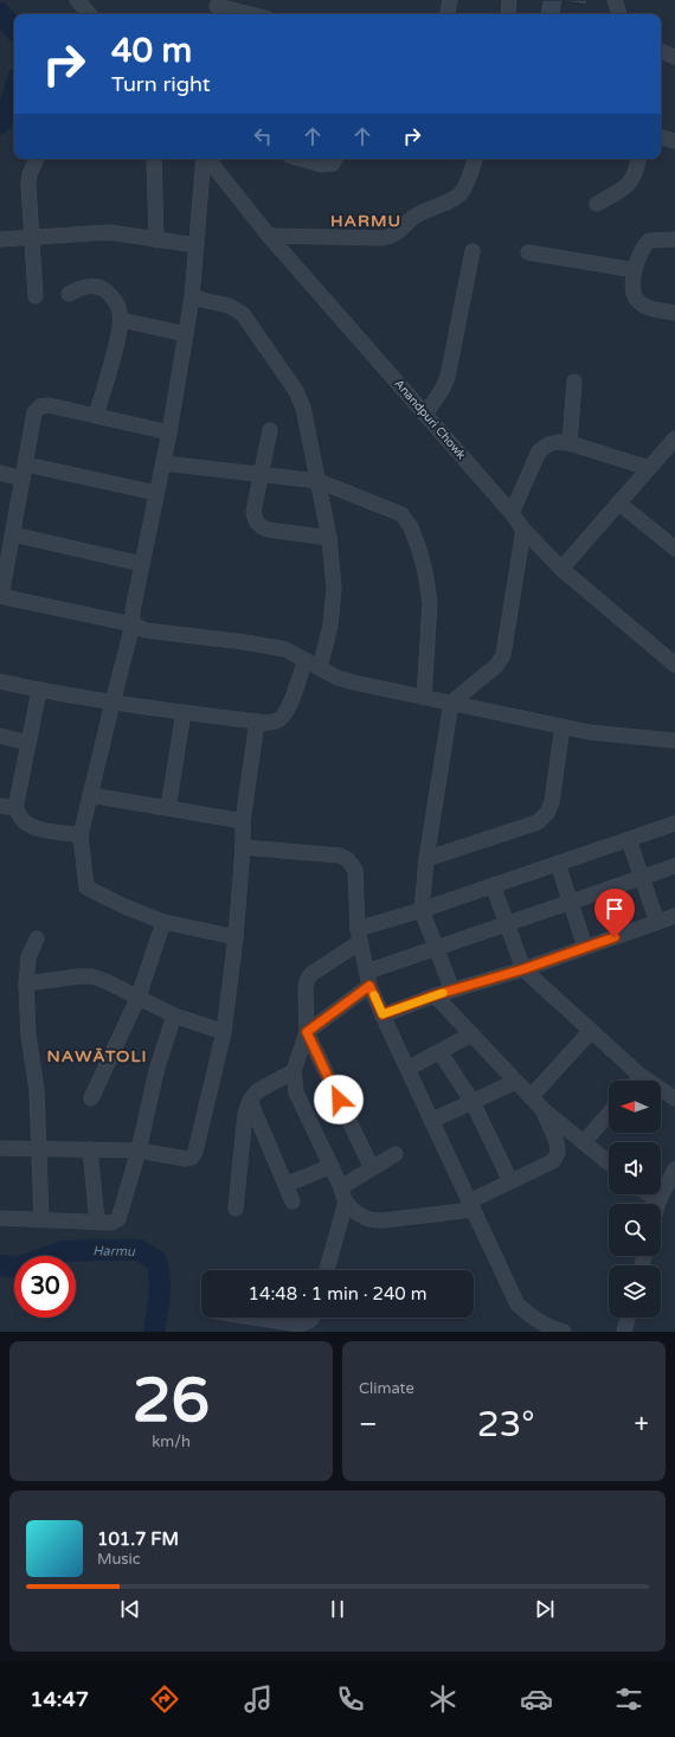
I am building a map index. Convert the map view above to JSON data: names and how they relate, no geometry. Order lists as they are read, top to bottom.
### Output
{
  "streets": {
    "street": ["Anandpuri Chowk"]
  },
  "districts": ["HARMU", "NAWĀTOLI"],
  "water": ["Harmu"],
  "north": "left",
  "page": {
    "turn": ["40 m", "Turn right"],
    "limit": "30",
    "trip": "14:48 · 1 min · 240 m",
    "tile": [
      ["26", "km/h"],
      "Climate"
    ],
    "heat": ["−", "23°", "+"],
    "song": ["101.7 FM", "Music"],
    "tabs": "14:47"
  }
}
